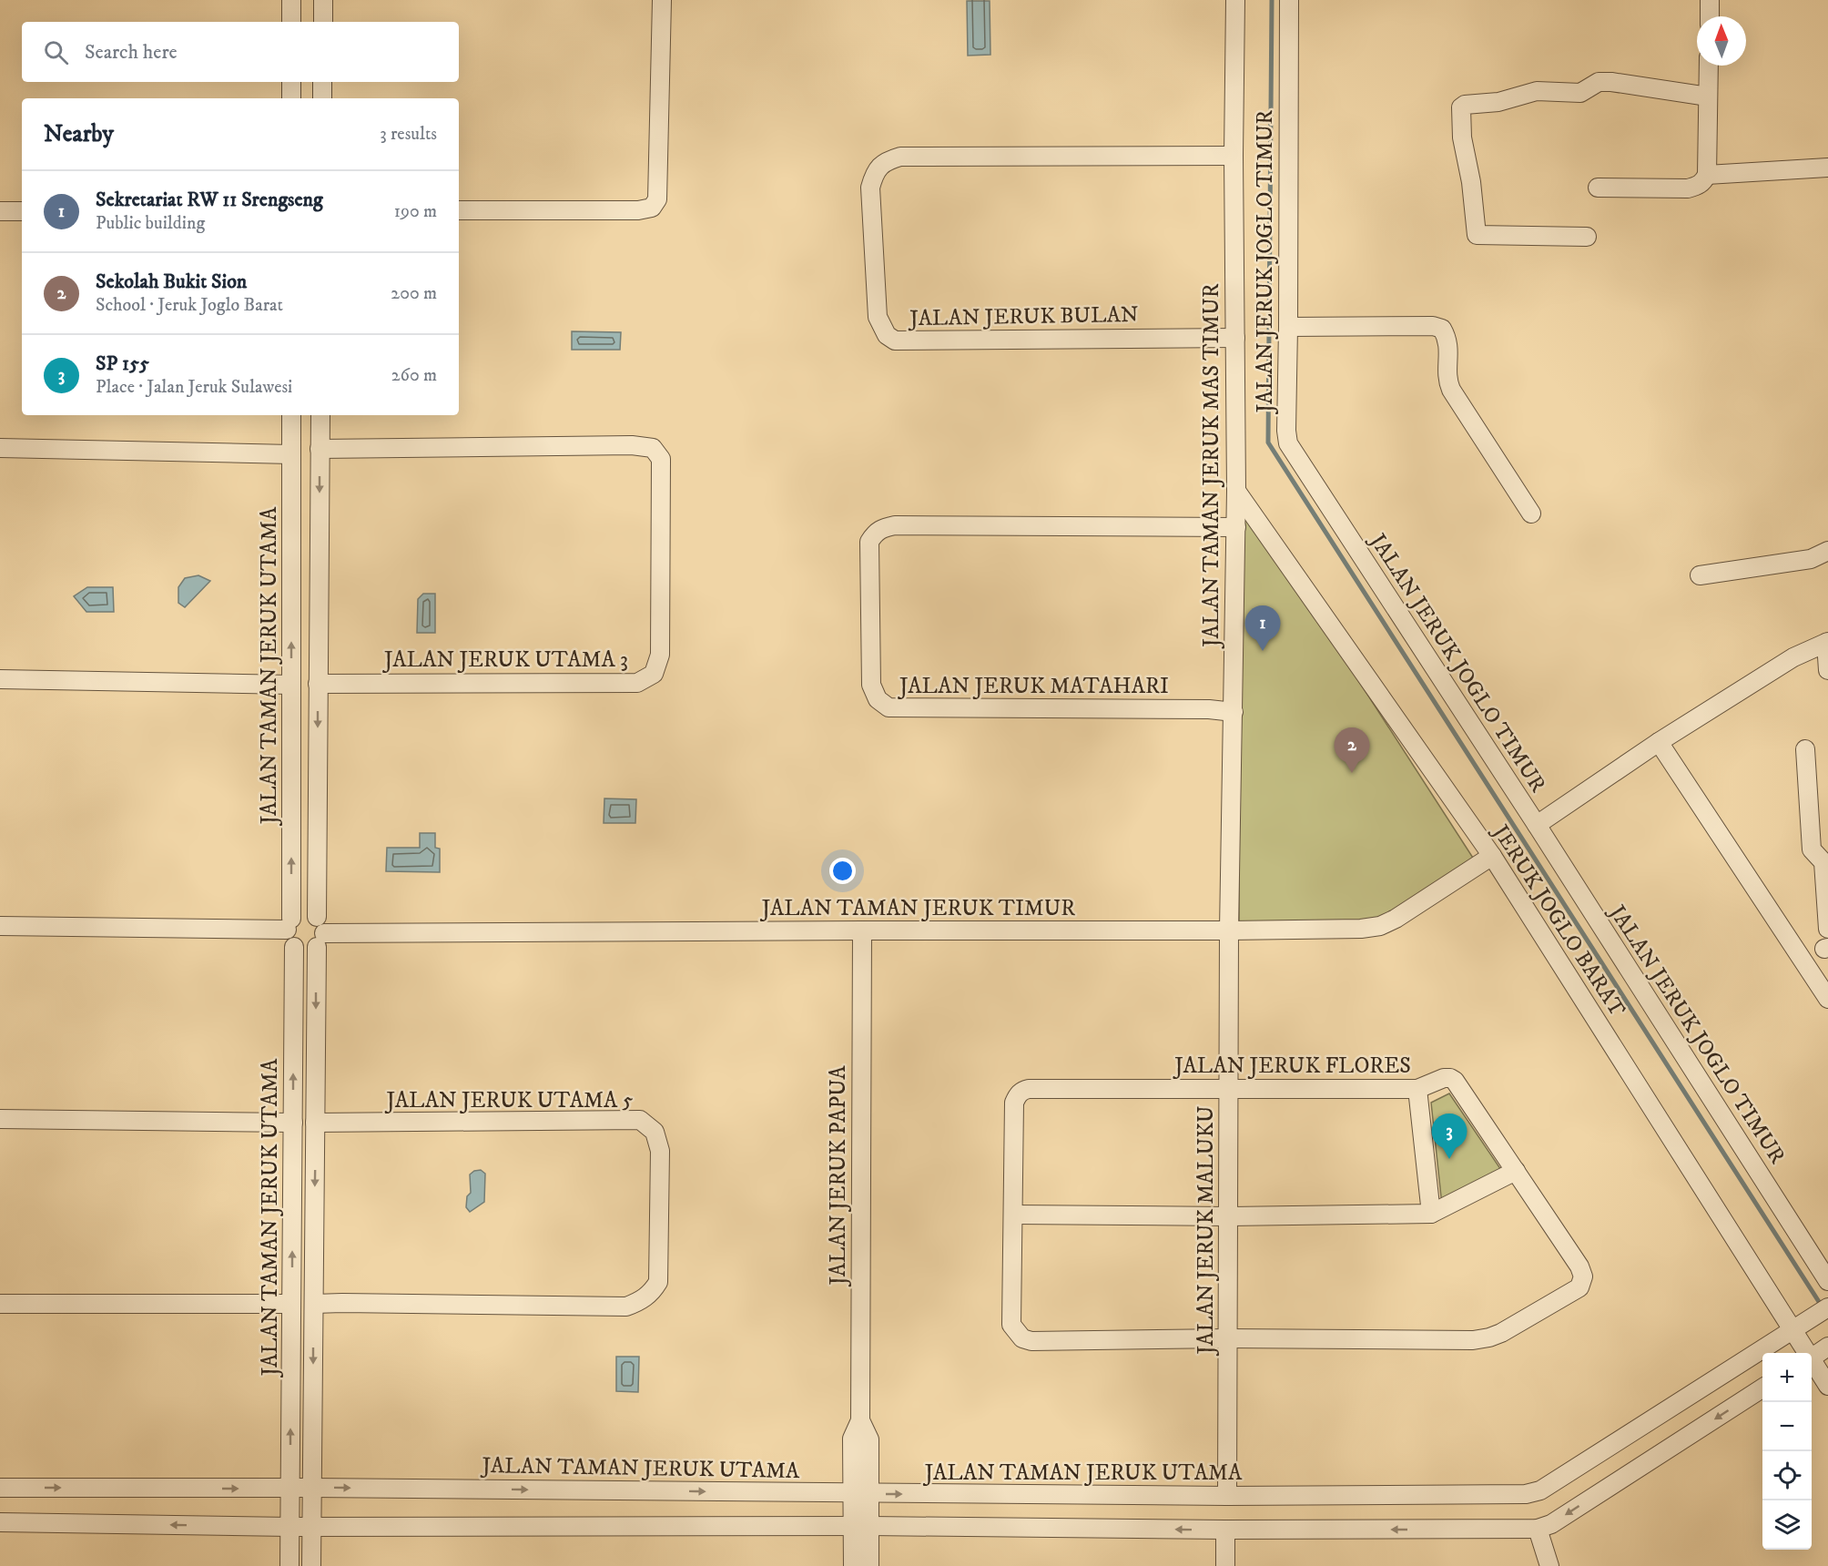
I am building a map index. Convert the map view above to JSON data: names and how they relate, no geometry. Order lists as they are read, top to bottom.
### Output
{
  "streets": {
    "street": [
      "JALAN JERUK JOGLO TIMUR",
      "JALAN JERUK BULAN",
      "JALAN TAMAN JERUK MAS TIMUR",
      "JALAN JERUK UTAMA 3",
      "JALAN TAMAN JERUK UTAMA",
      "JALAN JERUK MATAHARI",
      "JALAN TAMAN JERUK TIMUR",
      "JERUK JOGLO BARAT",
      "JALAN JERUK FLORES",
      "JALAN JERUK UTAMA 5",
      "JALAN JERUK PAPUA",
      "JALAN JERUK MALUKU"
    ]
  },
  "crossings": [
    ["JALAN JERUK BULAN", "JALAN TAMAN JERUK MAS TIMUR"],
    ["JALAN TAMAN JERUK MAS TIMUR", "JALAN JERUK MATAHARI"],
    ["JALAN TAMAN JERUK MAS TIMUR", "JALAN TAMAN JERUK TIMUR"],
    ["JALAN TAMAN JERUK MAS TIMUR", "JERUK JOGLO BARAT"],
    ["JALAN TAMAN JERUK MAS TIMUR", "JALAN JERUK MALUKU"],
    ["JALAN TAMAN JERUK UTAMA", "JALAN TAMAN JERUK TIMUR"],
    ["JALAN TAMAN JERUK UTAMA", "JERUK JOGLO BARAT"],
    ["JALAN TAMAN JERUK UTAMA", "JALAN JERUK UTAMA 5"],
    ["JALAN TAMAN JERUK UTAMA", "JALAN JERUK PAPUA"],
    ["JALAN TAMAN JERUK UTAMA", "JALAN JERUK MALUKU"],
    ["JALAN TAMAN JERUK TIMUR", "JERUK JOGLO BARAT"],
    ["JALAN TAMAN JERUK TIMUR", "JALAN JERUK PAPUA"],
    ["JALAN TAMAN JERUK TIMUR", "JALAN JERUK MALUKU"],
    ["JALAN JERUK FLORES", "JALAN JERUK MALUKU"]
  ],
  "north": "top",
  "page": {
    "search": "Search here",
    "heading": ["Nearby", "3 results"],
    "list": [
      {
        "mark": "1",
        "name": "Sekretariat RW 11 Srengseng",
        "note": "Public building",
        "value": "190 m"
      },
      {
        "mark": "2",
        "name": "Sekolah Bukit Sion",
        "note": "School · Jeruk Joglo Barat",
        "value": "200 m"
      },
      {
        "mark": "3",
        "name": "SP 155",
        "note": "Place · Jalan Jeruk Sulawesi",
        "value": "260 m"
      }
    ],
    "pins": ["1", "2", "3"],
    "map_buttons": ["+", "−"]
  }
}
